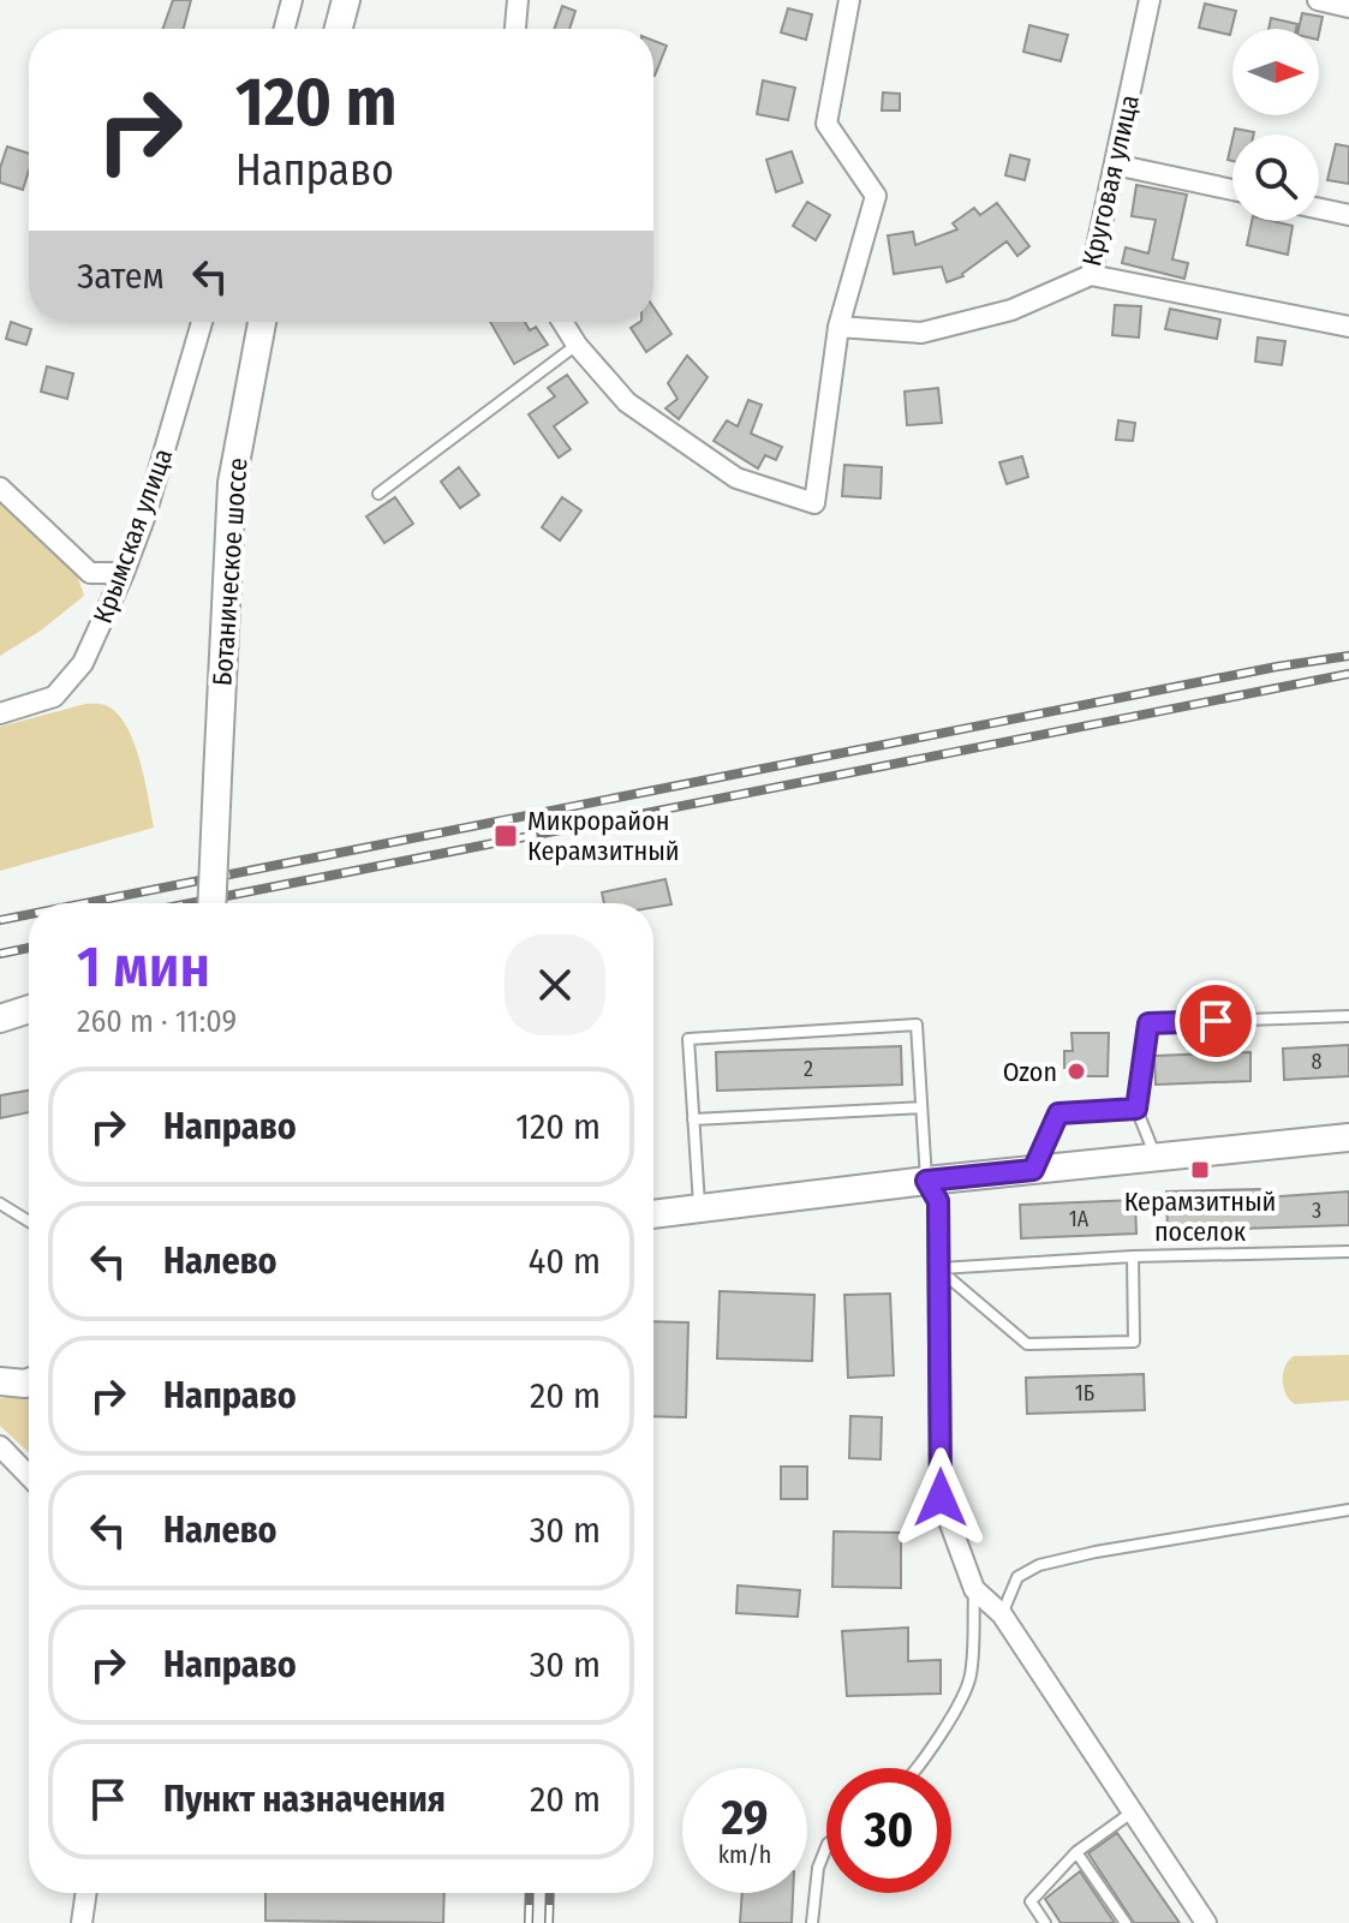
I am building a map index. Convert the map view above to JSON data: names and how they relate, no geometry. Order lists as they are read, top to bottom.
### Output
{
  "streets": {
    "street": ["Круговая улица", "Крымская улица", "Ботаническое шоссе"]
  },
  "places": {
    "transit": ["Микрорайон Керамзитный", "Керамзитный поселок"],
    "other": ["Ozon"]
  },
  "house_numbers": [
    "8",
    "2",
    "3",
    "1А",
    "1Б"
  ],
  "north": "right",
  "page": {
    "turn": ["120 m", "Направо"],
    "then": "Затем",
    "heading": ["1 мин", "260 m · 11:09"],
    "list": [
      {
        "name": "Направо",
        "value": "120 m"
      },
      {
        "name": "Налево",
        "value": "40 m"
      },
      {
        "name": "Направо",
        "value": "20 m"
      },
      {
        "name": "Налево",
        "value": "30 m"
      },
      {
        "name": "Направо",
        "value": "30 m"
      },
      {
        "name": "Пункт назначения",
        "value": "20 m"
      }
    ],
    "speed": "29 km/h",
    "limit": "30"
  }
}
